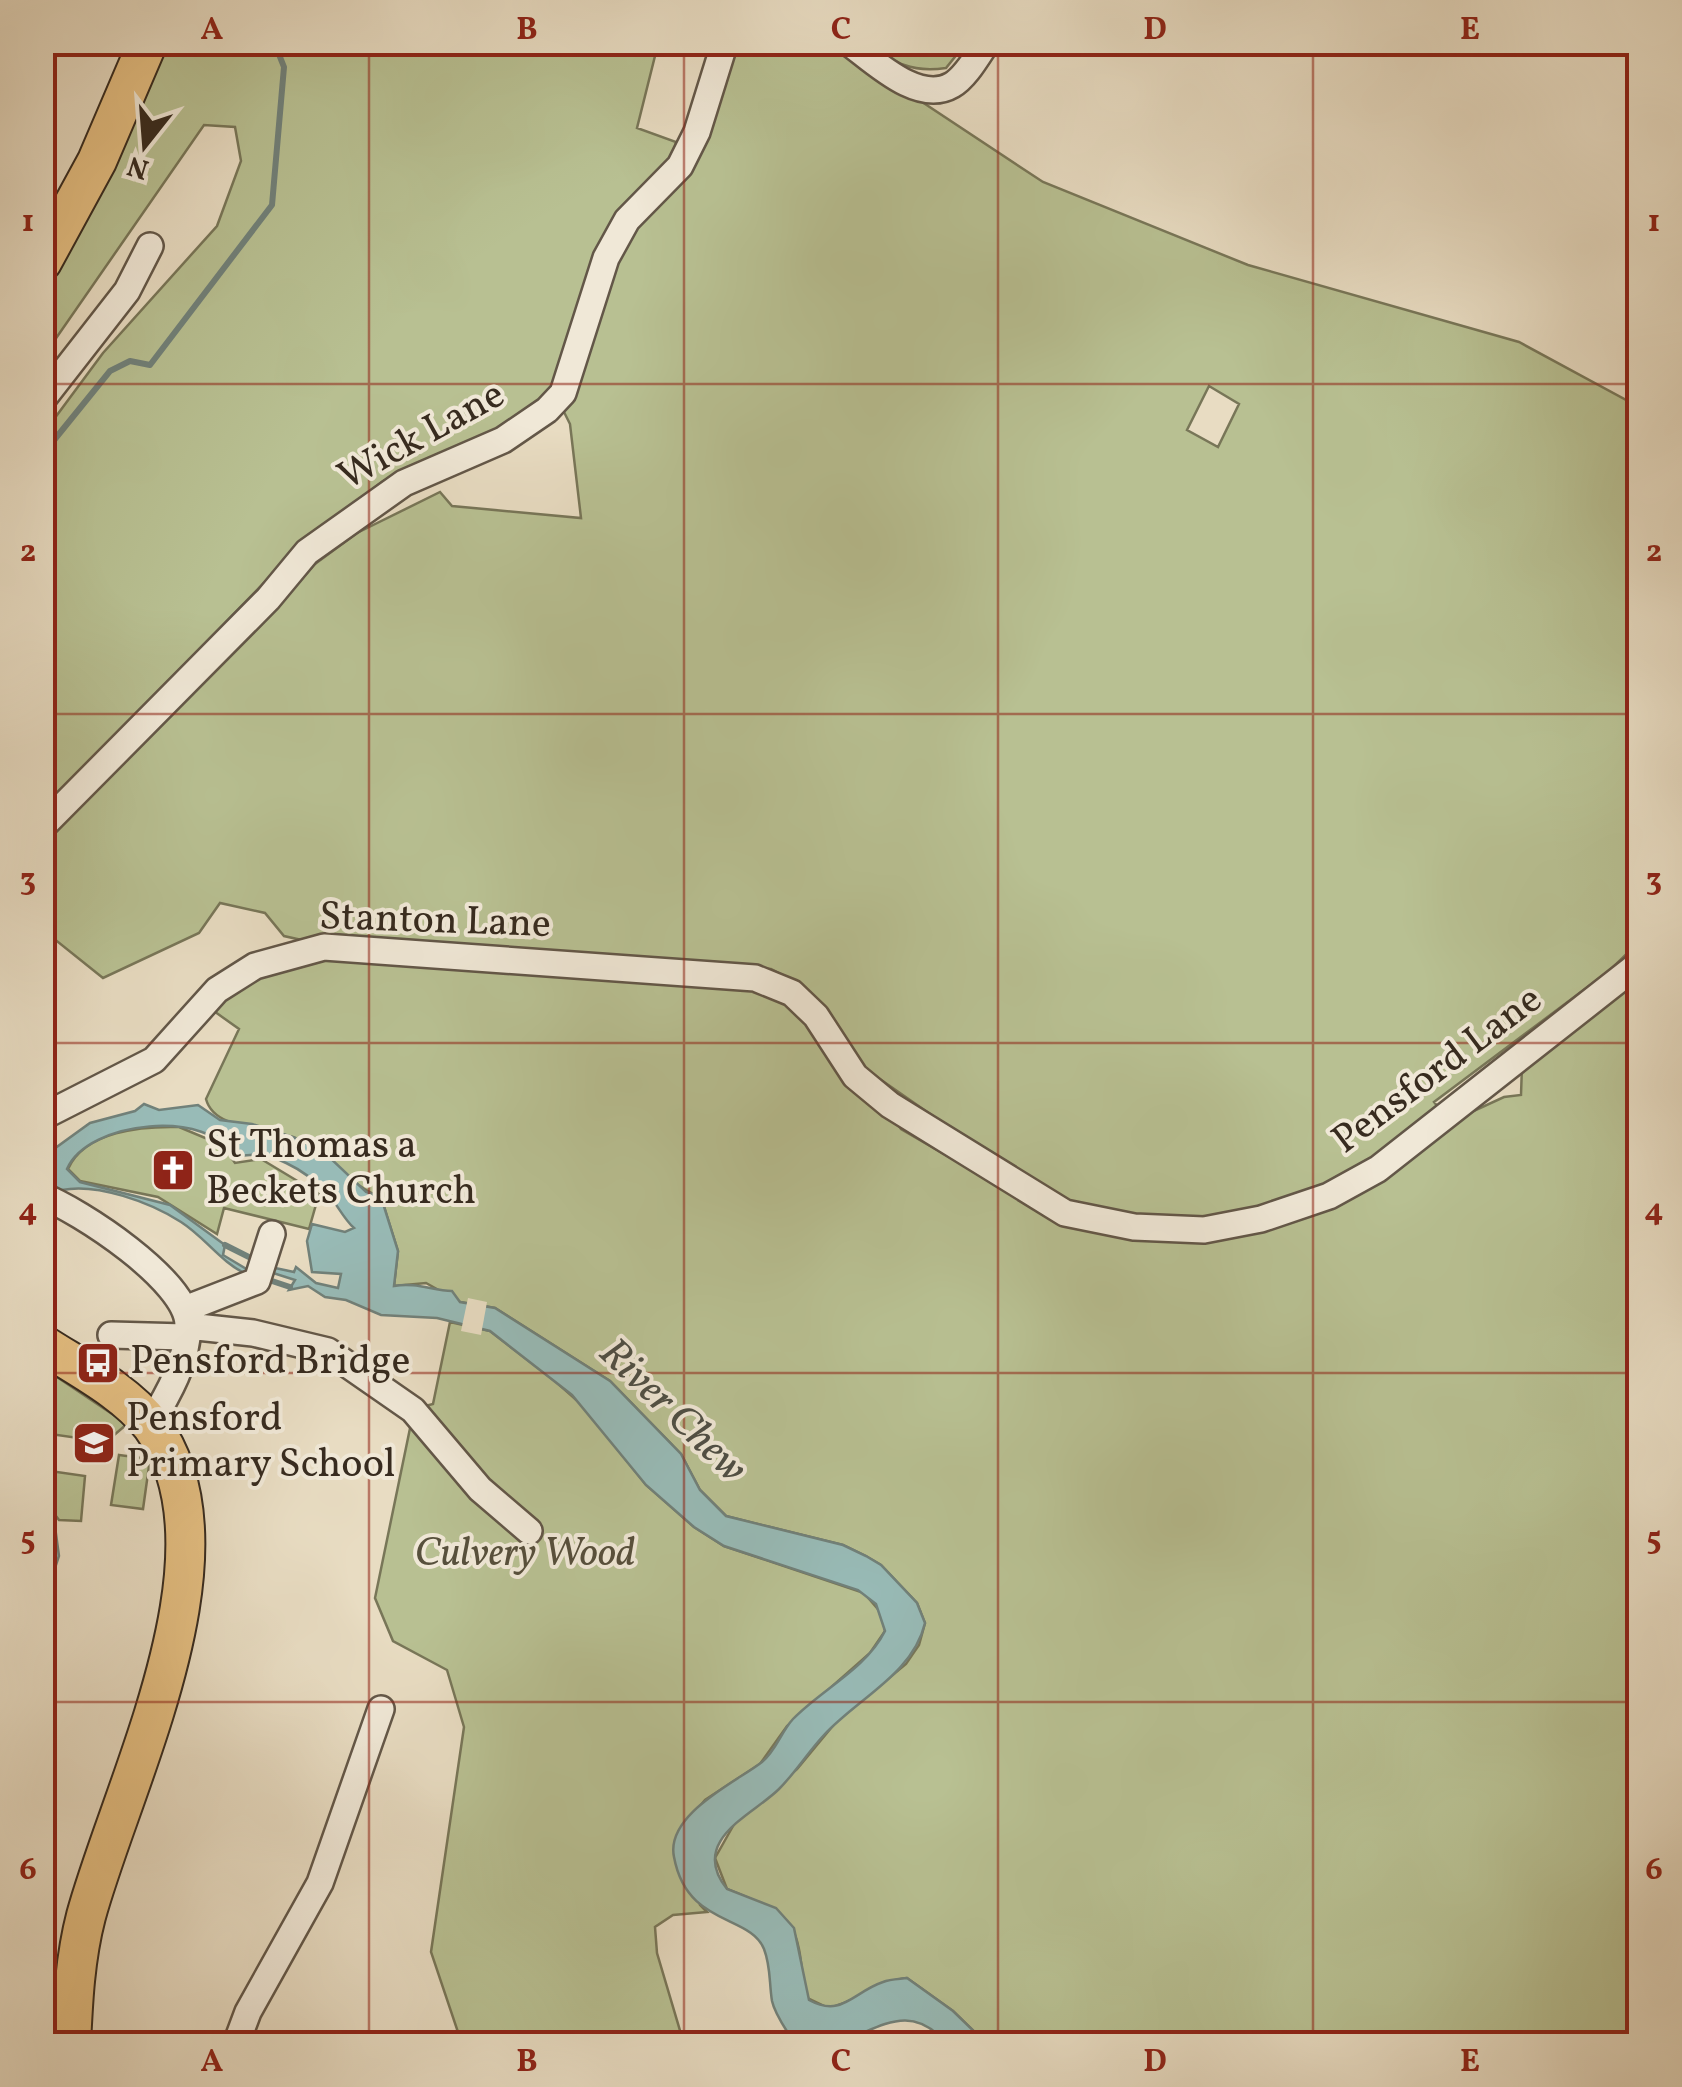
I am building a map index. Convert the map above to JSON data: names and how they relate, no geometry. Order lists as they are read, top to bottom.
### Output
{
  "streets": {
    "street": ["Wick Lane", "Stanton Lane", "Pensford Lane"]
  },
  "crossings": [
    ["Stanton Lane", "Pensford Lane"]
  ],
  "water": ["River Chew"],
  "parks": ["Culvery Wood"],
  "places": {
    "church": ["St Thomas a Beckets Church"],
    "bus stop": ["Pensford Bridge"],
    "school or university": ["Pensford Primary School"]
  },
  "north": "bottom",
  "grid": {
    "columns": [
      "A",
      "B",
      "C",
      "D",
      "E"
    ],
    "rows": [
      "1",
      "2",
      "3",
      "4",
      "5",
      "6"
    ]
  }
}
